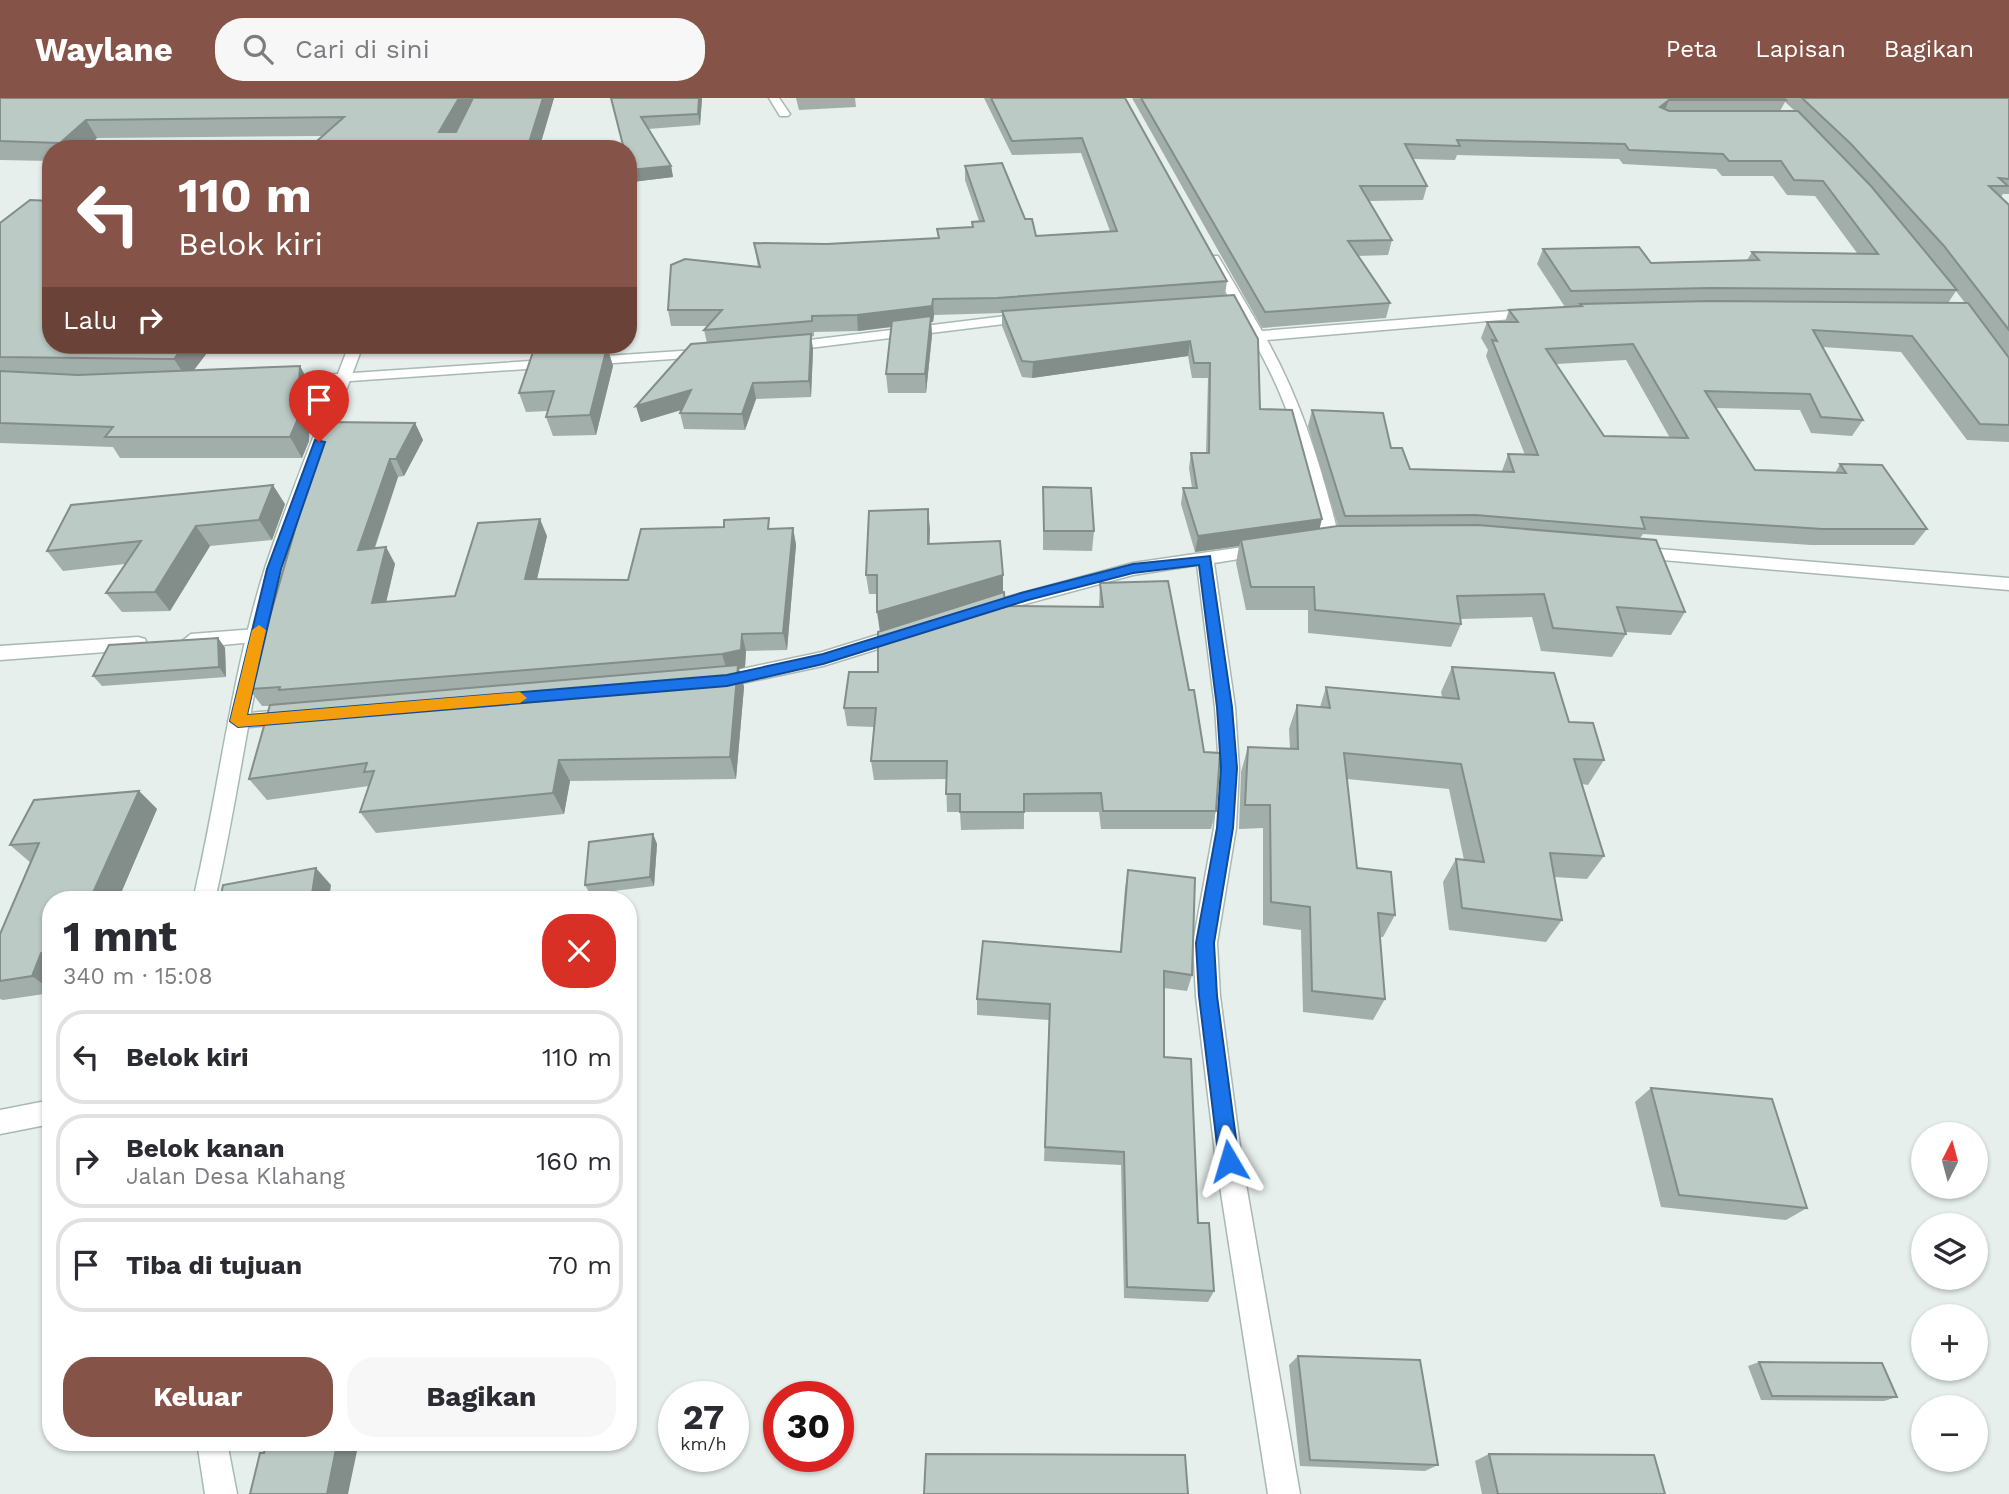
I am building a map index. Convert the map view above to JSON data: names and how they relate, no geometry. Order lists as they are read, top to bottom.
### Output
{
  "north": "top",
  "page": {
    "header": "Waylane",
    "search": "Cari di sini",
    "nav": ["Peta", "Lapisan", "Bagikan"],
    "turn": ["110 m", "Belok kiri"],
    "then": "Lalu",
    "heading": ["1 mnt", "340 m · 15:08"],
    "list": [
      {
        "name": "Belok kiri",
        "value": "110 m"
      },
      {
        "name": "Belok kanan",
        "note": "Jalan Desa Klahang",
        "value": "160 m"
      },
      {
        "name": "Tiba di tujuan",
        "value": "70 m"
      }
    ],
    "map_buttons": ["+", "−"],
    "buttons": ["Keluar", "Bagikan"],
    "speed": "27 km/h",
    "limit": "30"
  }
}
